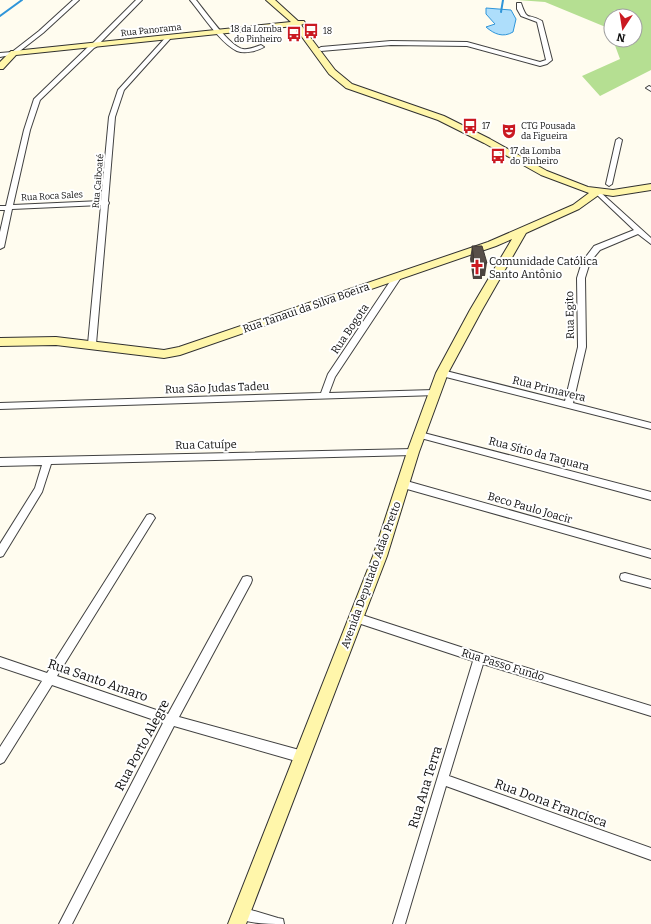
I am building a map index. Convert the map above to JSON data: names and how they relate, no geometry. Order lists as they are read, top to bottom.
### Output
{
  "streets": {
    "street": [
      "Rua Panorama",
      "Rua Caiboaté",
      "Rua Roca Sales",
      "Rua Tanaui da Silva Boeira",
      "Rua Egito",
      "Rua Bogota",
      "Rua São Judas Tadeu",
      "Rua Primavera",
      "Rua Catuípe",
      "Rua Sítio da Taquara",
      "Beco Paulo Joacir",
      "Avenida Deputado Adão Pretto",
      "Rua Passo Fundo",
      "Rua Santo Amaro",
      "Rua Porto Alegre",
      "Rua Ana Terra",
      "Rua Dona Francisca"
    ]
  },
  "crossings": [
    ["Rua Panorama", "Rua Caiboaté"],
    ["Rua Caiboaté", "Rua Roca Sales"],
    ["Rua Caiboaté", "Rua Tanaui da Silva Boeira"],
    ["Rua Tanaui da Silva Boeira", "Rua Bogota"],
    ["Rua Tanaui da Silva Boeira", "Avenida Deputado Adão Pretto"],
    ["Rua Egito", "Rua Primavera"],
    ["Rua Bogota", "Rua São Judas Tadeu"],
    ["Rua São Judas Tadeu", "Avenida Deputado Adão Pretto"],
    ["Rua Primavera", "Avenida Deputado Adão Pretto"],
    ["Rua Catuípe", "Avenida Deputado Adão Pretto"],
    ["Rua Sítio da Taquara", "Avenida Deputado Adão Pretto"],
    ["Beco Paulo Joacir", "Avenida Deputado Adão Pretto"],
    ["Avenida Deputado Adão Pretto", "Rua Passo Fundo"],
    ["Avenida Deputado Adão Pretto", "Rua Santo Amaro"],
    ["Rua Passo Fundo", "Rua Ana Terra"],
    ["Rua Santo Amaro", "Rua Porto Alegre"],
    ["Rua Ana Terra", "Rua Dona Francisca"]
  ],
  "places": {
    "bus stop": [
      "18",
      "18 da Lomba do Pinheiro",
      "17",
      "17 da Lomba do Pinheiro"
    ],
    "theatre": ["CTG Pousada da Figueira"],
    "church": ["Comunidade Católica Santo Antônio"]
  },
  "north": "bottom"
}
